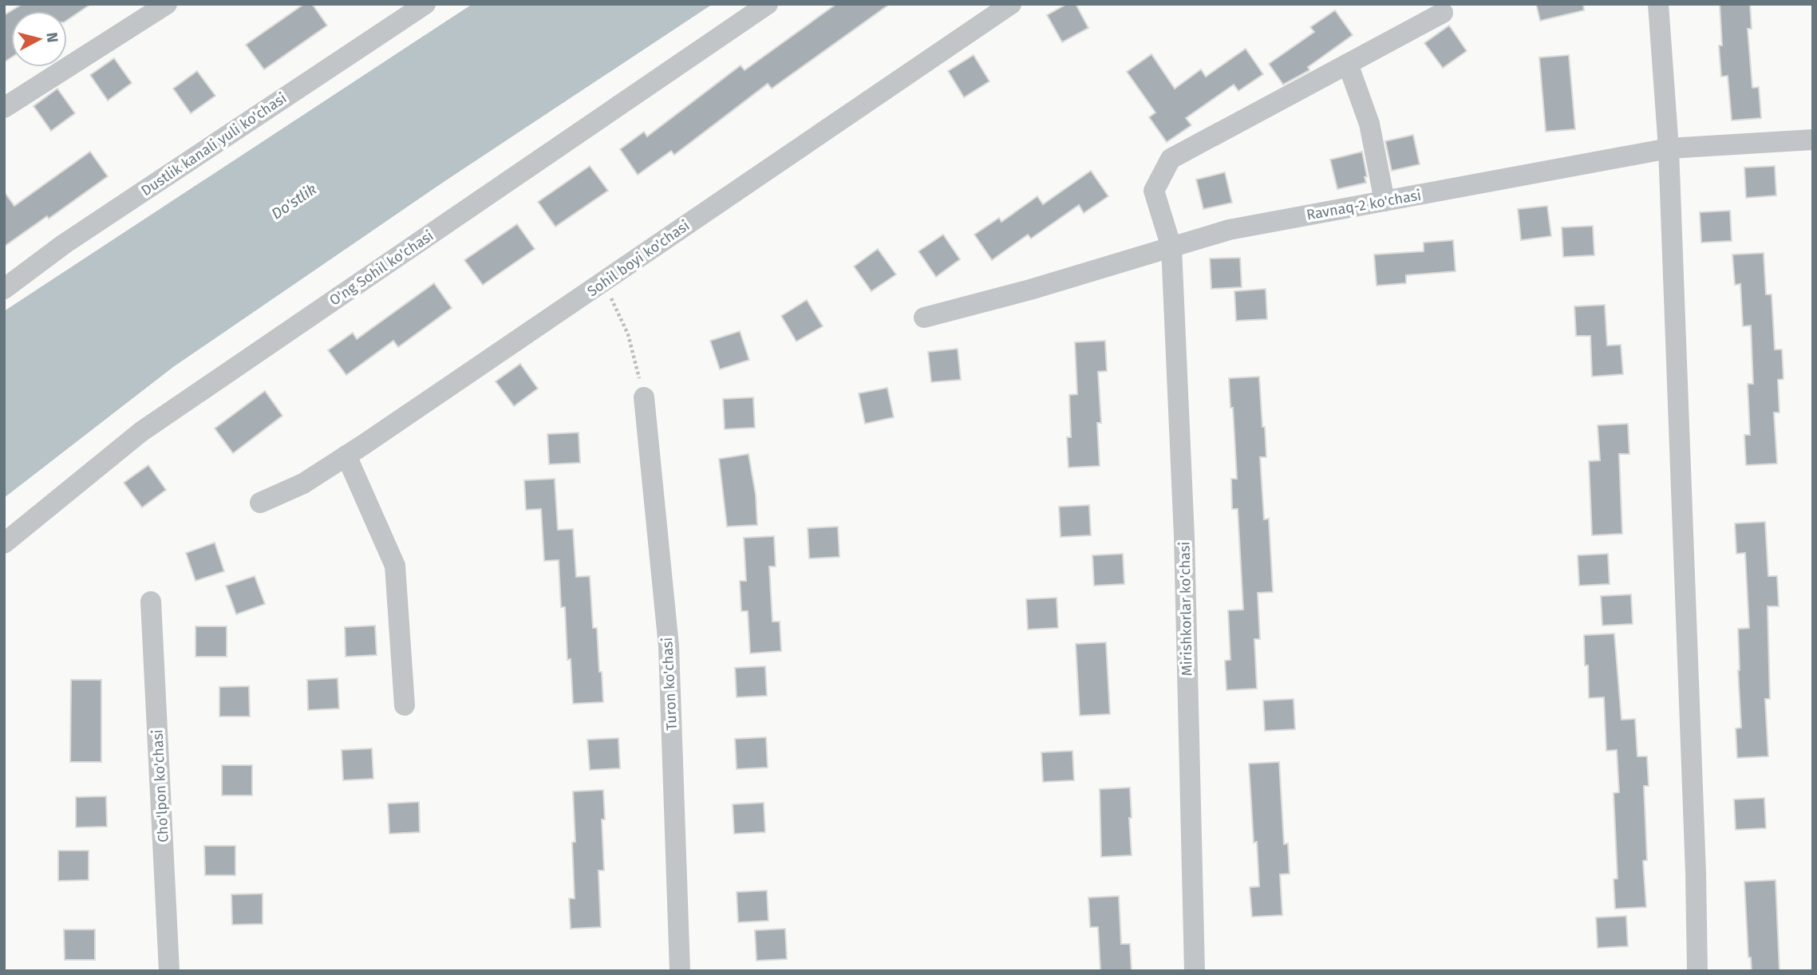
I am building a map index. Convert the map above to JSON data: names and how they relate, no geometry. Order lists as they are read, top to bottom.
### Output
{
  "streets": {
    "street": [
      "Dustlik kanali yuli ko'chasi",
      "Ravnaq-2 ko'chasi",
      "Sohil boyi ko'chasi",
      "O'ng Sohil ko'chasi",
      "Mirishkorlar ko'chasi",
      "Turon ko'chasi",
      "Cho'lpon ko'chasi"
    ]
  },
  "crossings": [
    ["Ravnaq-2 ko'chasi", "Mirishkorlar ko'chasi"]
  ],
  "water": ["Do'stlik"],
  "north": "right"
}
